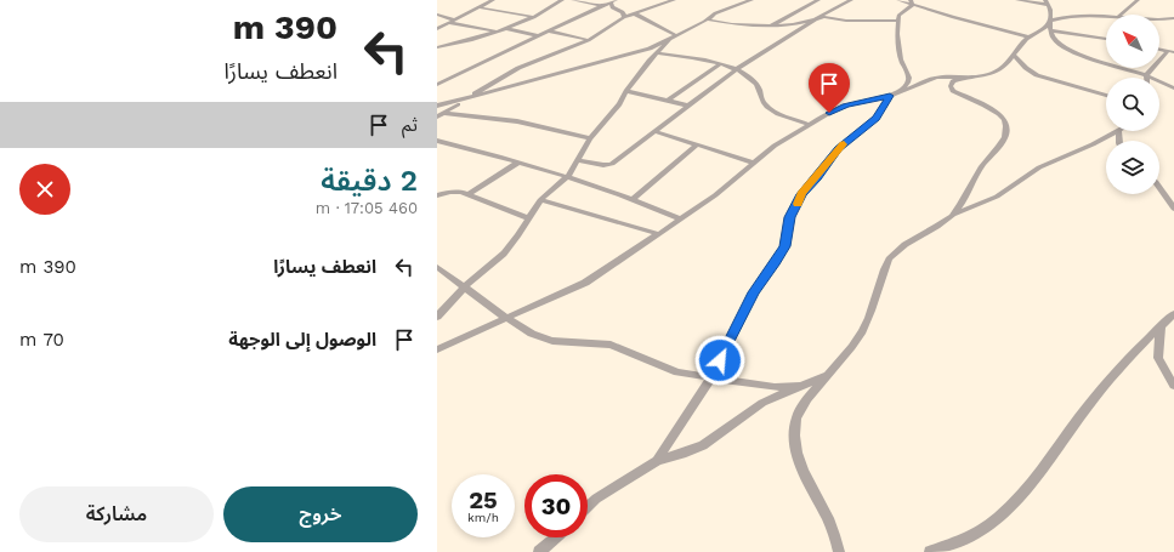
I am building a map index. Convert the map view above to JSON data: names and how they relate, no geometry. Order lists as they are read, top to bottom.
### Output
{
  "north": "top left",
  "page": {
    "turn": ["390 m", "انعطف يسارًا"],
    "then": "ثم",
    "heading": ["2 دقيقة", "460 m · 17:05"],
    "list": [
      {
        "name": "انعطف يسارًا",
        "value": "390 m"
      },
      {
        "name": "الوصول إلى الوجهة",
        "value": "70 m"
      }
    ],
    "speed": "25 km/h",
    "limit": "30",
    "buttons": ["خروج", "مشاركة"]
  }
}
